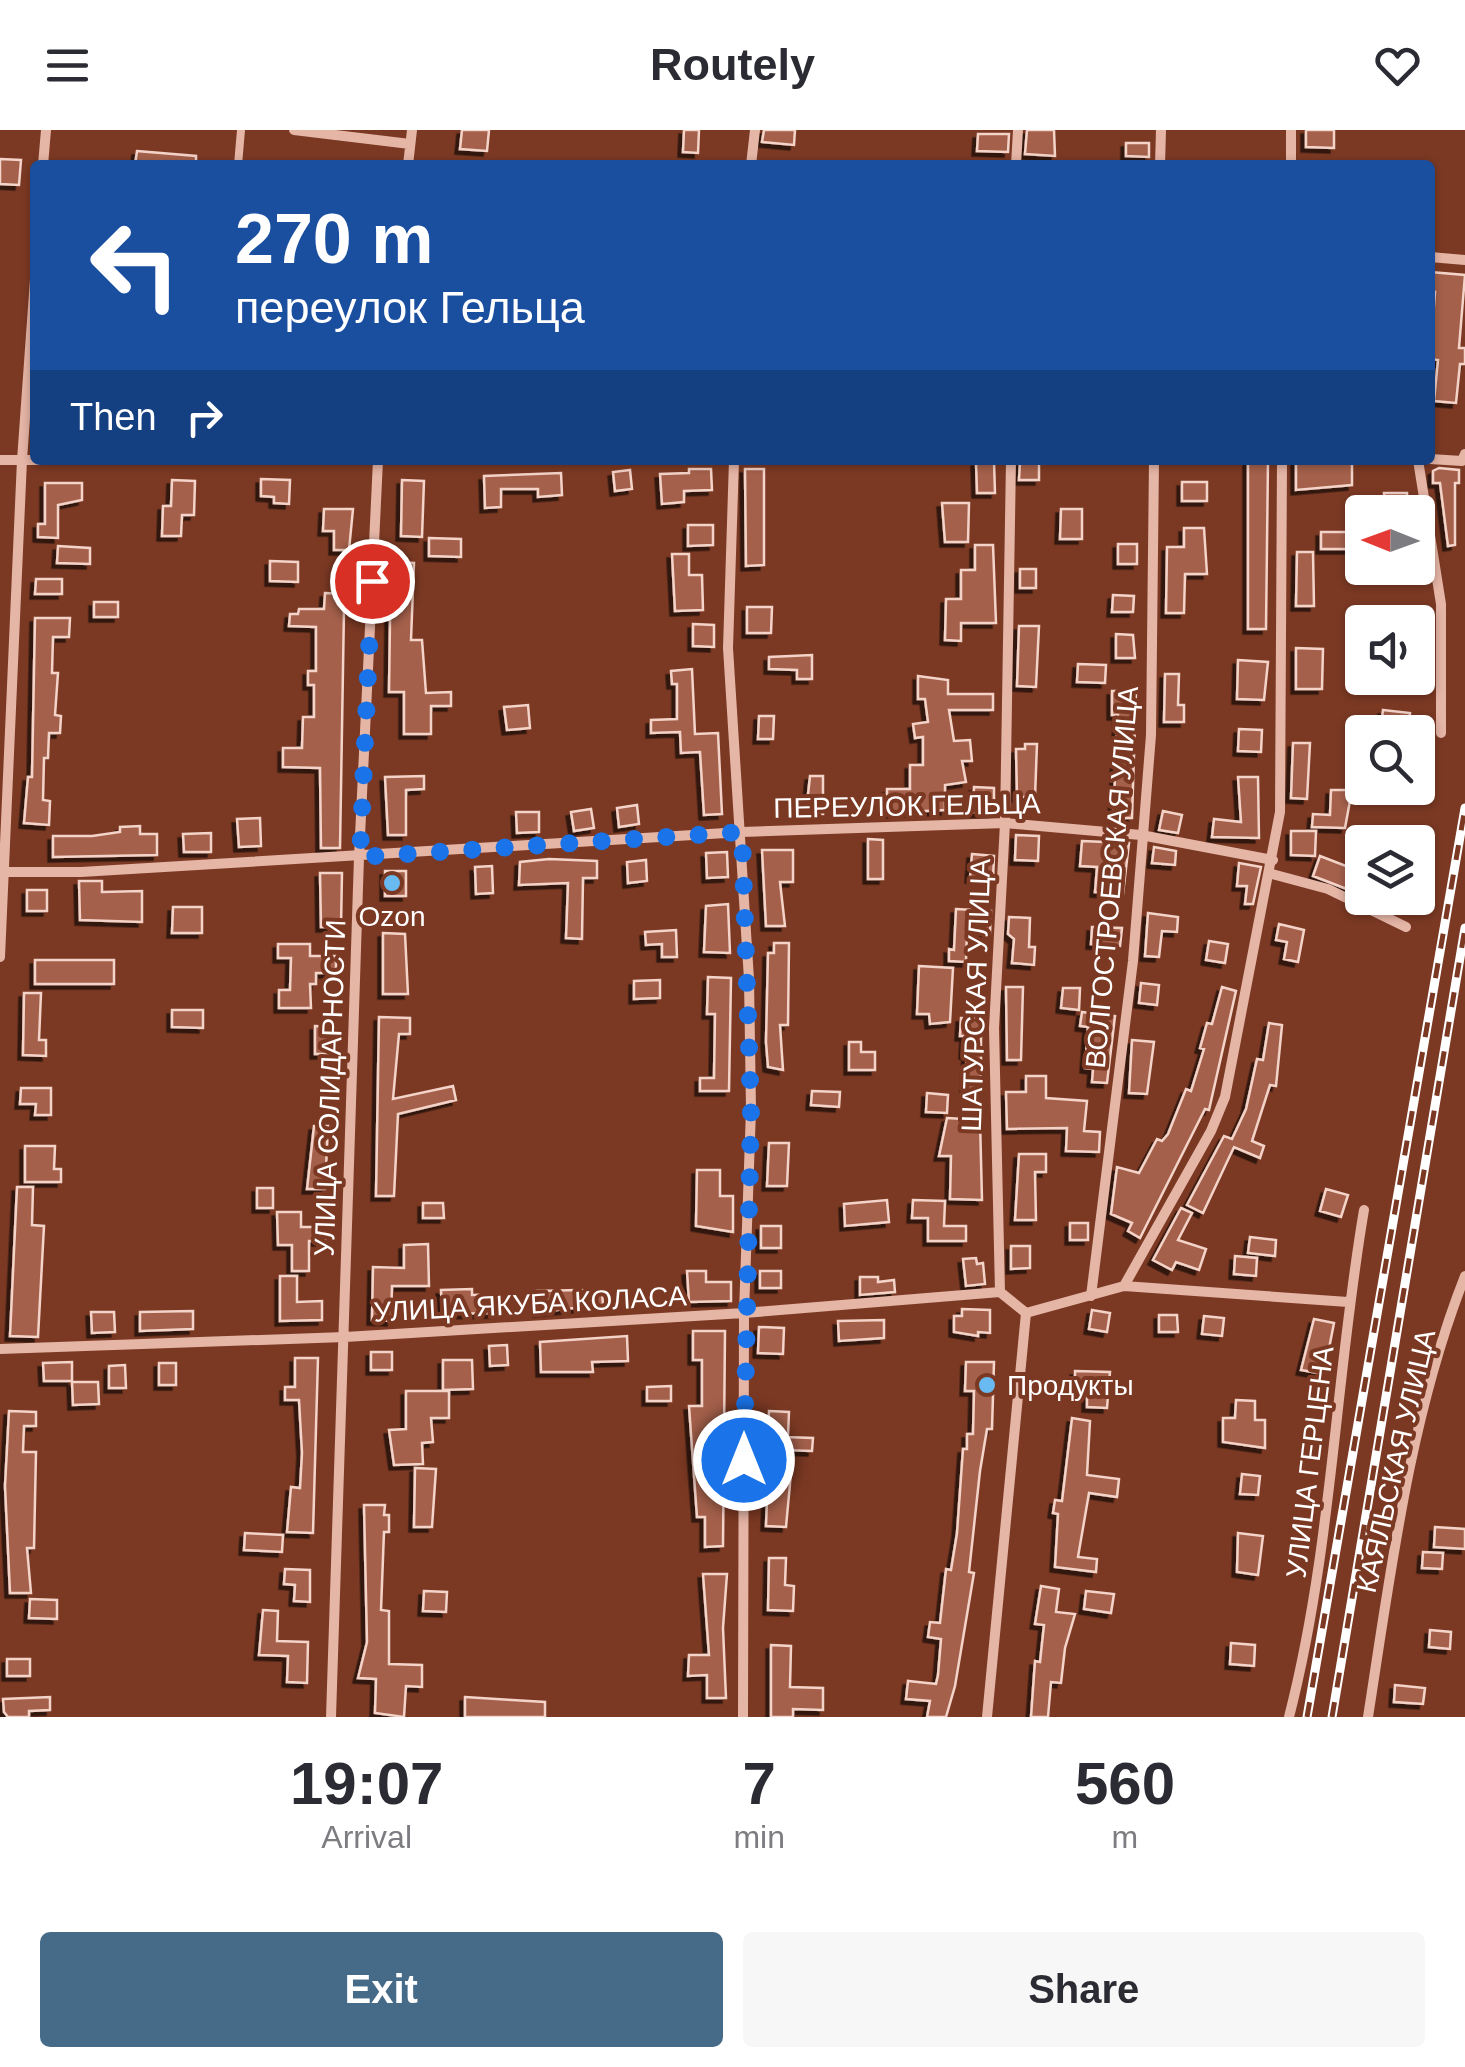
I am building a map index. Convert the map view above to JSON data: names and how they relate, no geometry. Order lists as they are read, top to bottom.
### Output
{
  "streets": {
    "street": [
      "ПЕРЕУЛОК ГЕЛЬЦА",
      "ВОЛГОСТРОЕВСКАЯ УЛИЦА",
      "ШАТУРСКАЯ УЛИЦА",
      "УЛИЦА СОЛИДАРНОСТИ",
      "УЛИЦА ЯКУБА КОЛАСА",
      "КАЯЛЬСКАЯ УЛИЦА",
      "УЛИЦА ГЕРЦЕНА"
    ]
  },
  "crossings": [
    ["ПЕРЕУЛОК ГЕЛЬЦА", "ВОЛГОСТРОЕВСКАЯ УЛИЦА"],
    ["ПЕРЕУЛОК ГЕЛЬЦА", "ШАТУРСКАЯ УЛИЦА"],
    ["ПЕРЕУЛОК ГЕЛЬЦА", "УЛИЦА СОЛИДАРНОСТИ"],
    ["ШАТУРСКАЯ УЛИЦА", "УЛИЦА ЯКУБА КОЛАСА"],
    ["УЛИЦА СОЛИДАРНОСТИ", "УЛИЦА ЯКУБА КОЛАСА"]
  ],
  "places": ["Ozon", "Продукты"],
  "north": "left",
  "page": {
    "header": "Routely",
    "turn": ["270 m", "переулок Гельца"],
    "then": "Then",
    "eta": [
      "19:07",
      "Arrival",
      "7",
      "min",
      "560",
      "m"
    ],
    "buttons": ["Exit", "Share"]
  }
}
